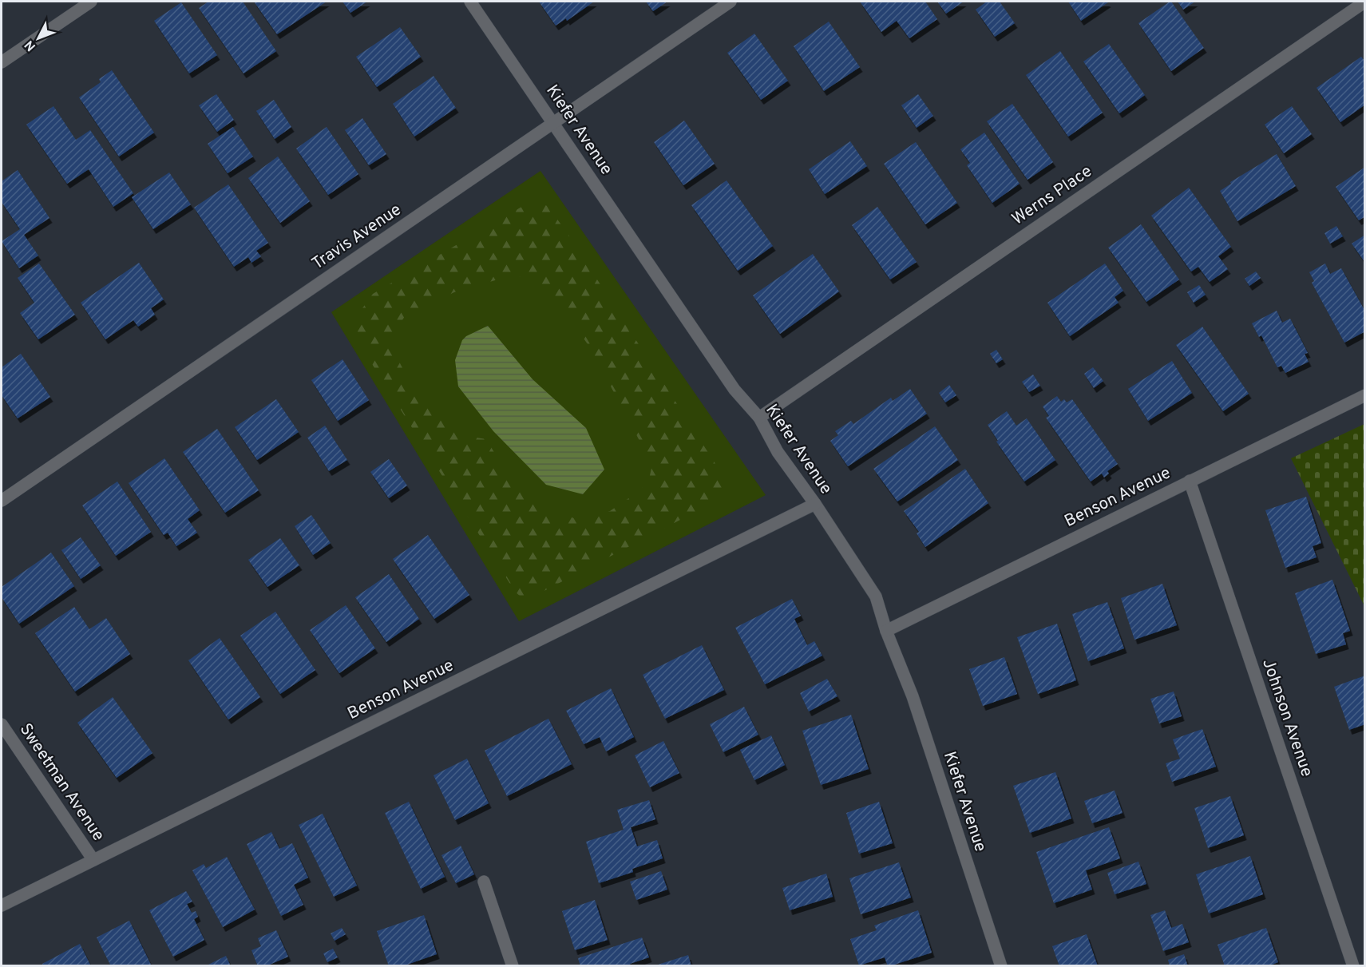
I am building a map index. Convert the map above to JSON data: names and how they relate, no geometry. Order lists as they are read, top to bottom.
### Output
{
  "streets": {
    "street": [
      "Kiefer Avenue",
      "Werns Place",
      "Travis Avenue",
      "Benson Avenue",
      "Johnson Avenue",
      "Sweetman Avenue"
    ]
  },
  "crossings": [
    ["Kiefer Avenue", "Werns Place"],
    ["Kiefer Avenue", "Travis Avenue"],
    ["Kiefer Avenue", "Benson Avenue"],
    ["Benson Avenue", "Johnson Avenue"],
    ["Benson Avenue", "Sweetman Avenue"]
  ],
  "north": "bottom left"
}
